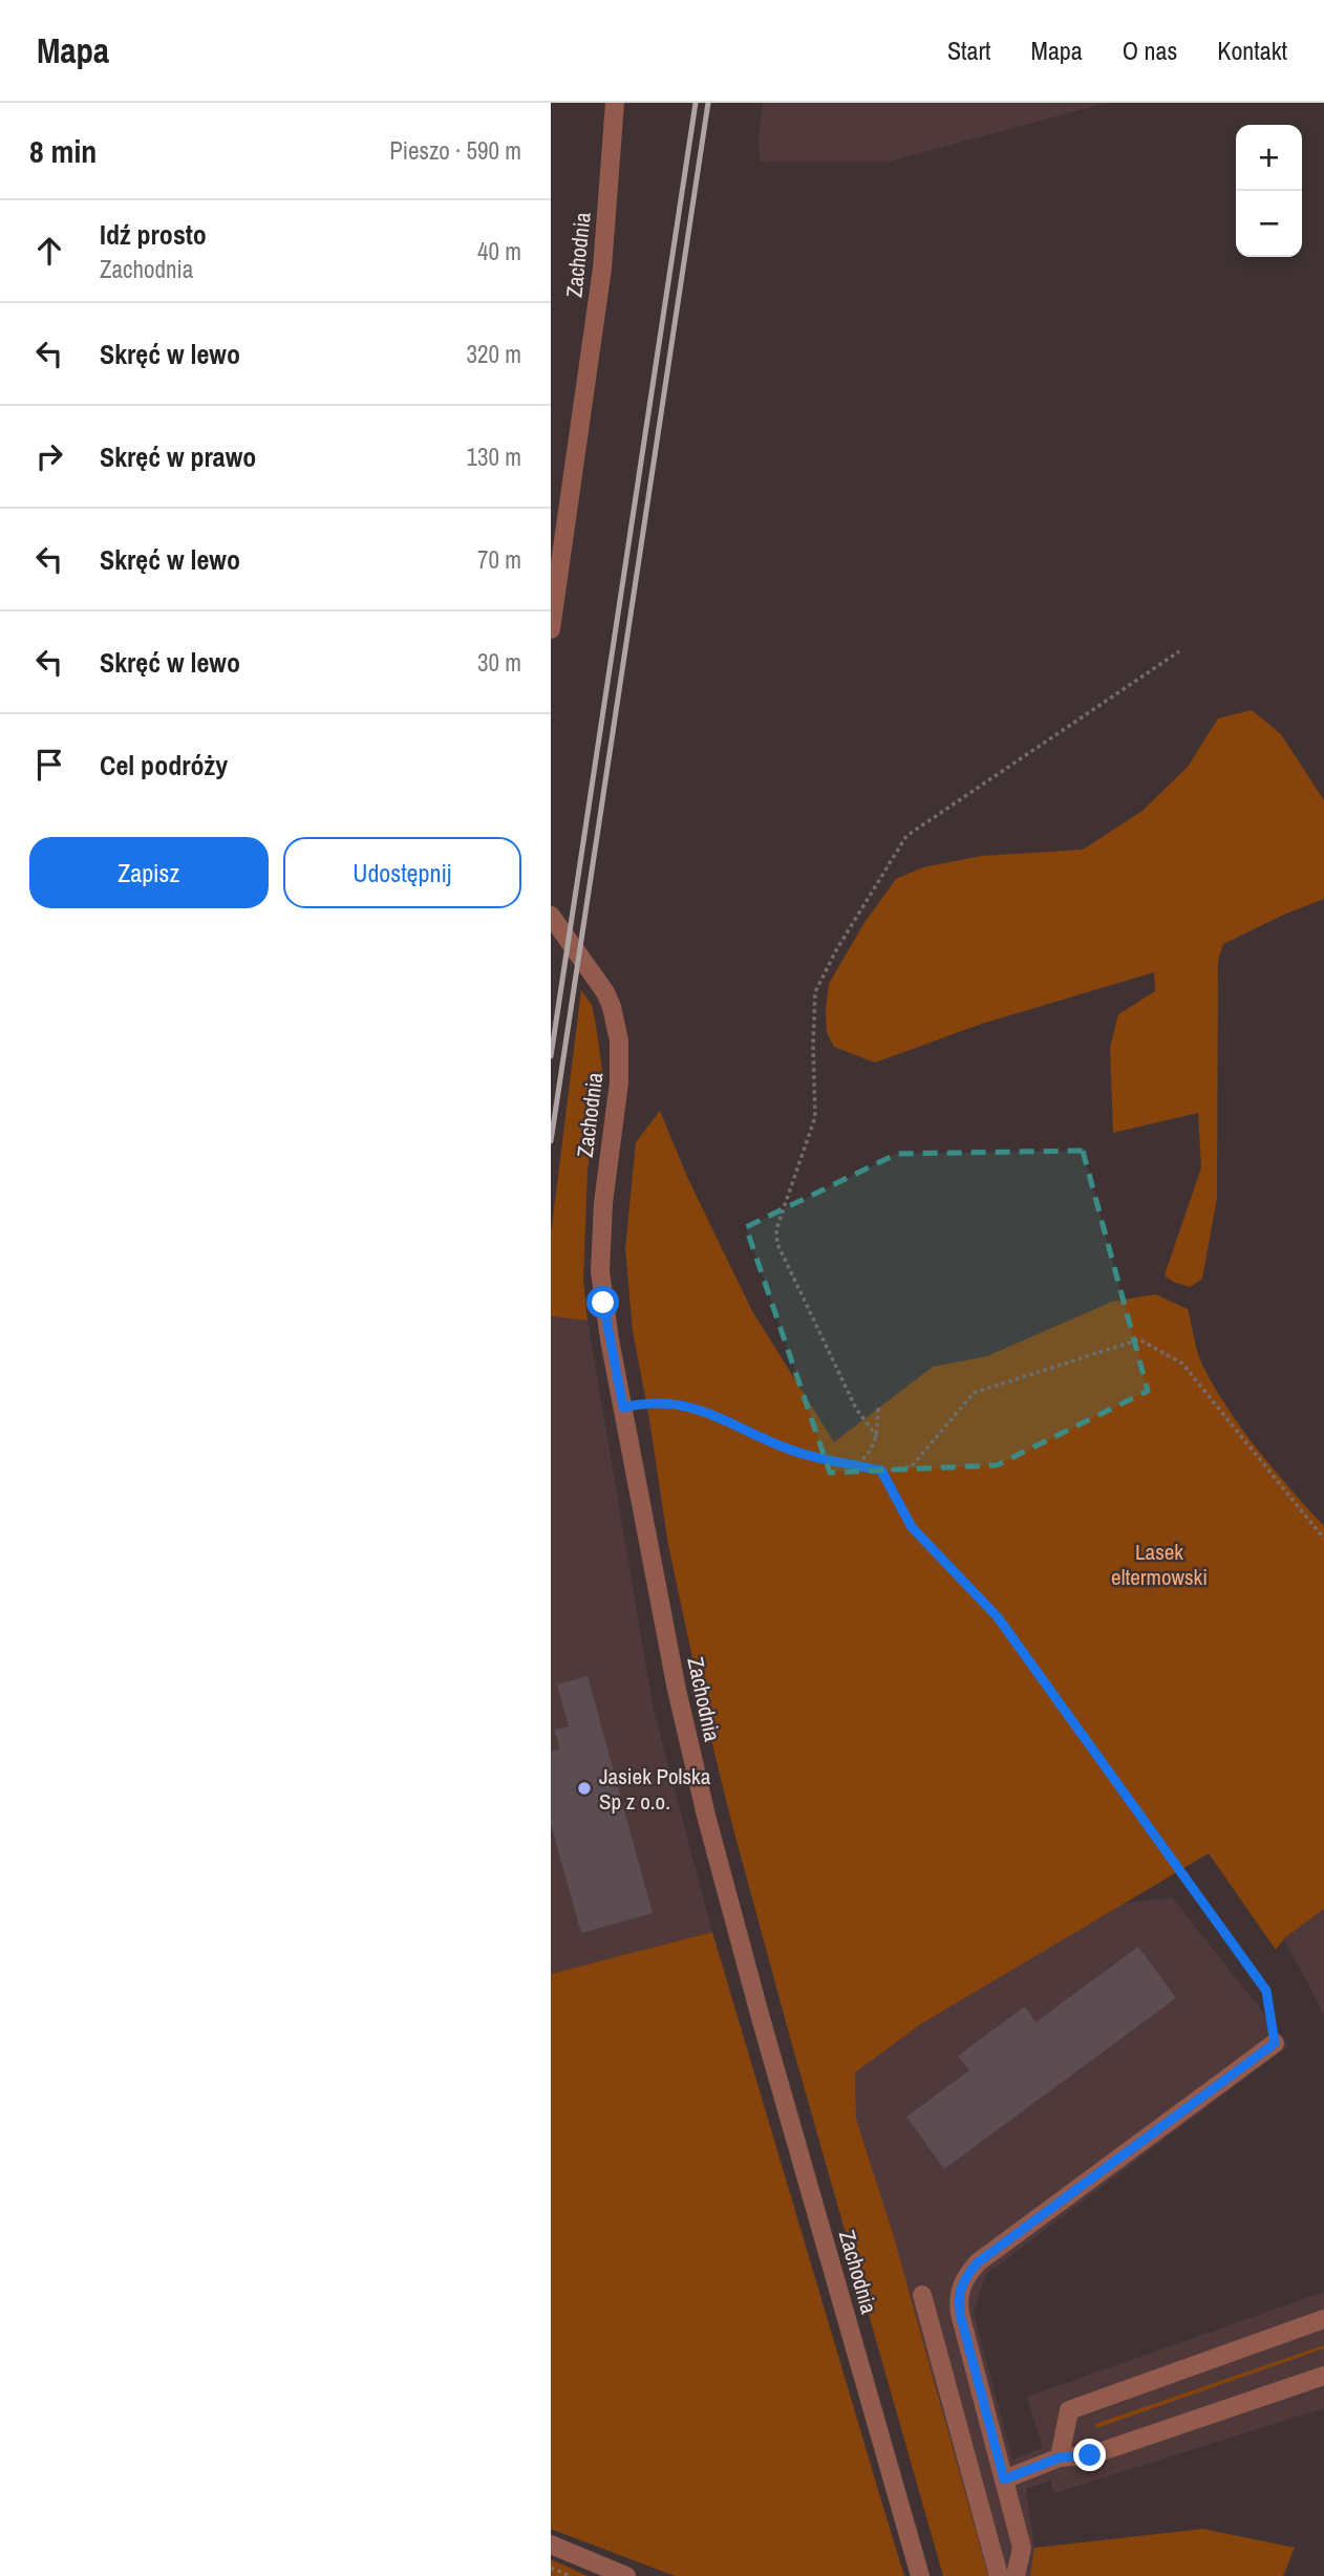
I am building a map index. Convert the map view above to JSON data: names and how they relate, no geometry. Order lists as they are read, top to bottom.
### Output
{
  "streets": {
    "street": ["Zachodnia"]
  },
  "parks": ["Lasek eltermowski"],
  "places": ["Jasiek Polska Sp z o.o."],
  "page": {
    "header": "Mapa",
    "nav": [
      "Start",
      "Mapa",
      "O nas",
      "Kontakt"
    ],
    "heading": ["8 min", "Pieszo · 590 m"],
    "map_buttons": ["+", "−"],
    "list": [
      ["Idź prosto", "Zachodnia", "40 m"],
      ["Skręć w lewo", "320 m"],
      ["Skręć w prawo", "130 m"],
      ["Skręć w lewo", "70 m"],
      ["Skręć w lewo", "30 m"],
      "Cel podróży"
    ],
    "buttons": ["Zapisz", "Udostępnij"]
  }
}
